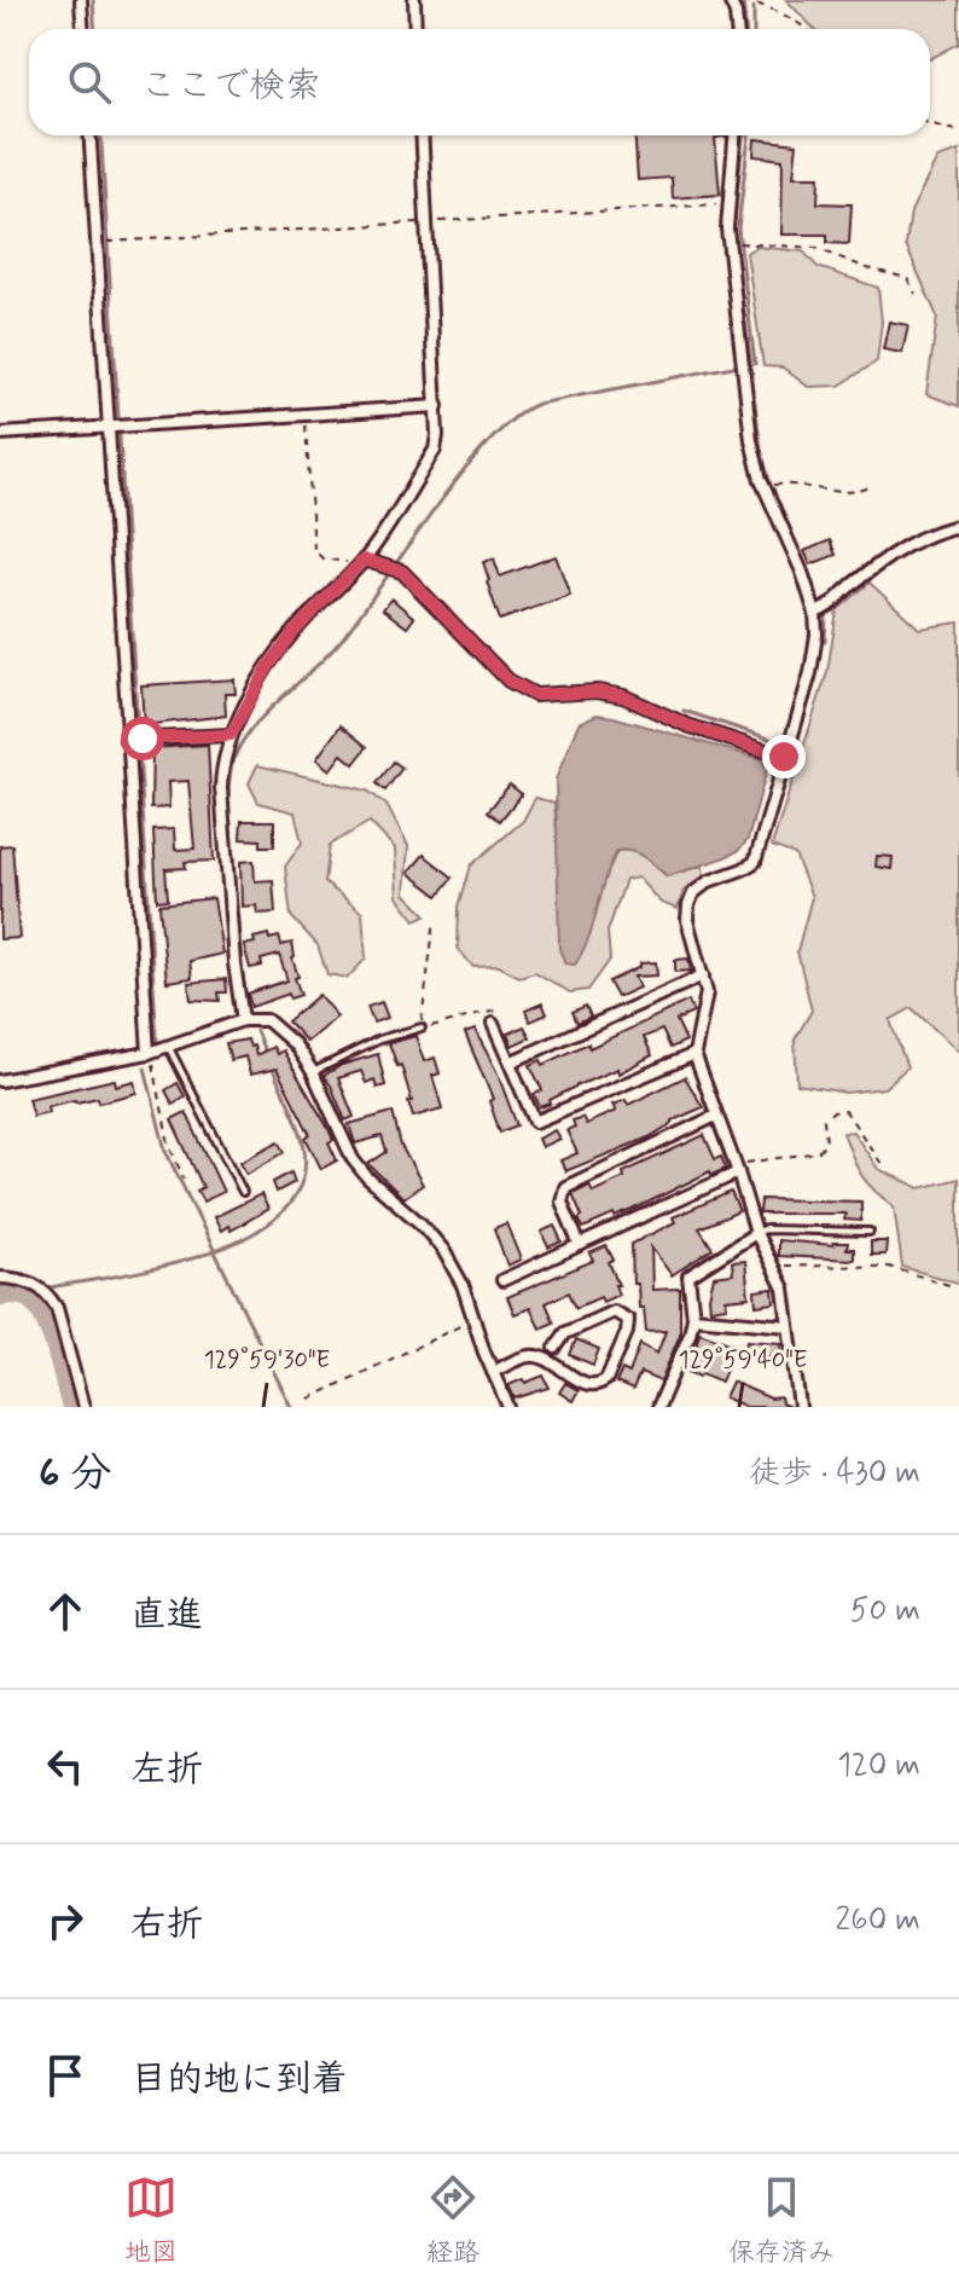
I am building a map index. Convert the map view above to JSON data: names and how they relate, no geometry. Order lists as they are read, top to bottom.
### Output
{
  "page": {
    "search": "ここで検索",
    "heading": ["6 分", "徒歩 · 430 m"],
    "list": [
      ["直進", "50 m"],
      ["左折", "120 m"],
      ["右折", "260 m"],
      "目的地に到着"
    ],
    "nav": ["地図", "経路", "保存済み"]
  },
  "coordinates": ["129°59'30\"E", "129°59'40\"E"]
}
